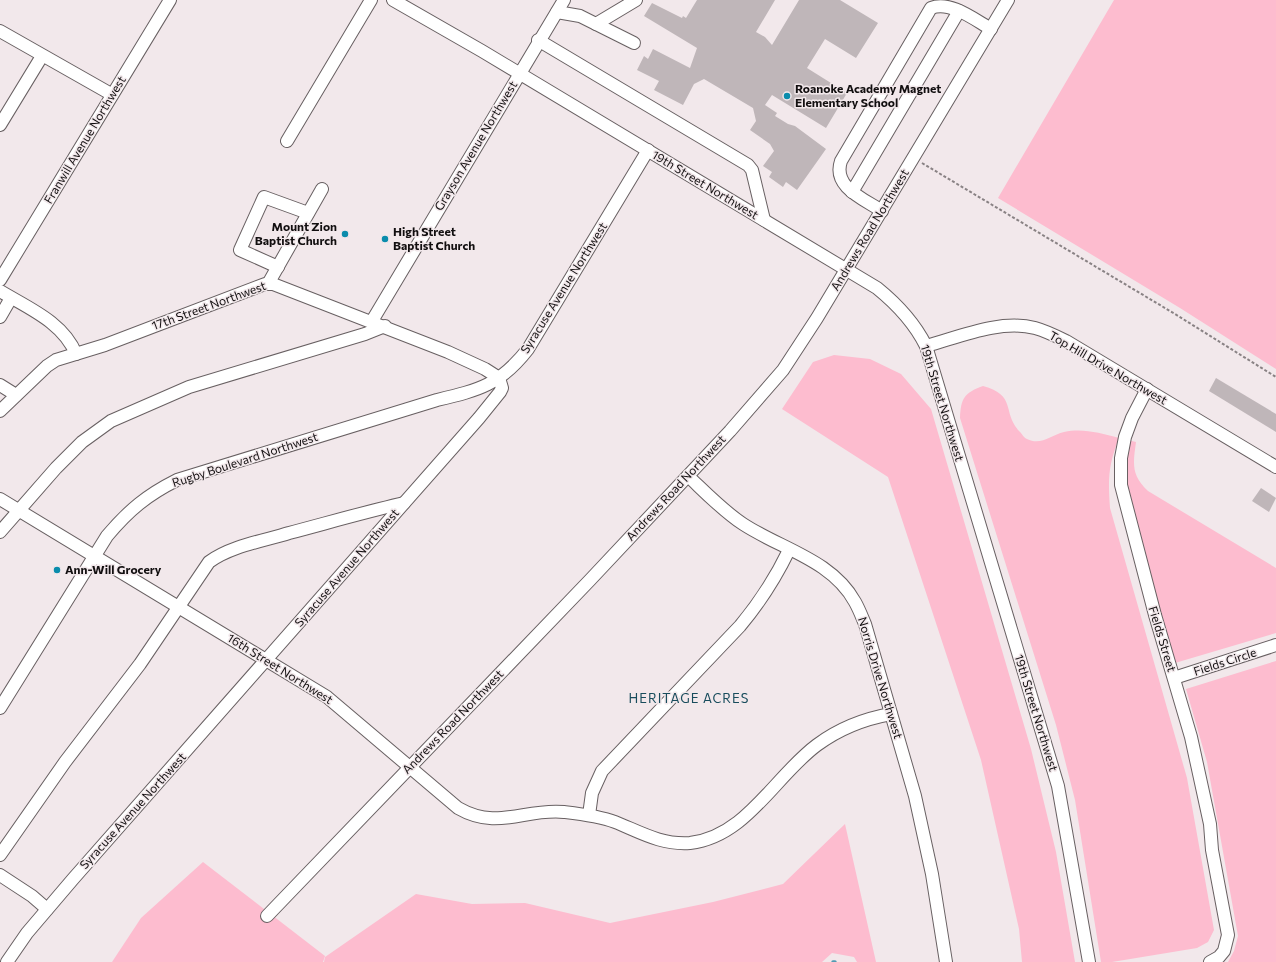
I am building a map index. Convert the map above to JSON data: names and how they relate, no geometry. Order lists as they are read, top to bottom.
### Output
{
  "streets": {
    "street": [
      "Franwill Avenue Northwest",
      "Grayson Avenue Northwest",
      "19th Street Northwest",
      "Andrews Road Northwest",
      "Syracuse Avenue Northwest",
      "17th Street Northwest",
      "Top Hill Drive Northwest",
      "Rugby Boulevard Northwest",
      "Fields Street",
      "Fields Circle",
      "16th Street Northwest",
      "Norris Drive Northwest"
    ]
  },
  "crossings": [
    ["Grayson Avenue Northwest", "19th Street Northwest"],
    ["Grayson Avenue Northwest", "17th Street Northwest"],
    ["19th Street Northwest", "Andrews Road Northwest"],
    ["19th Street Northwest", "Syracuse Avenue Northwest"],
    ["19th Street Northwest", "Top Hill Drive Northwest"],
    ["Andrews Road Northwest", "16th Street Northwest"],
    ["Andrews Road Northwest", "Norris Drive Northwest"],
    ["Syracuse Avenue Northwest", "17th Street Northwest"],
    ["Syracuse Avenue Northwest", "Rugby Boulevard Northwest"],
    ["Syracuse Avenue Northwest", "16th Street Northwest"],
    ["17th Street Northwest", "Rugby Boulevard Northwest"],
    ["Top Hill Drive Northwest", "Fields Street"],
    ["Rugby Boulevard Northwest", "16th Street Northwest"],
    ["Fields Street", "Fields Circle"],
    ["16th Street Northwest", "Norris Drive Northwest"]
  ],
  "districts": ["HERITAGE ACRES"],
  "places": [
    "Roanoke Academy Magnet Elementary School",
    "Mount Zion Baptist Church",
    "High Street Baptist Church",
    "Ann-Will Grocery"
  ]
}
